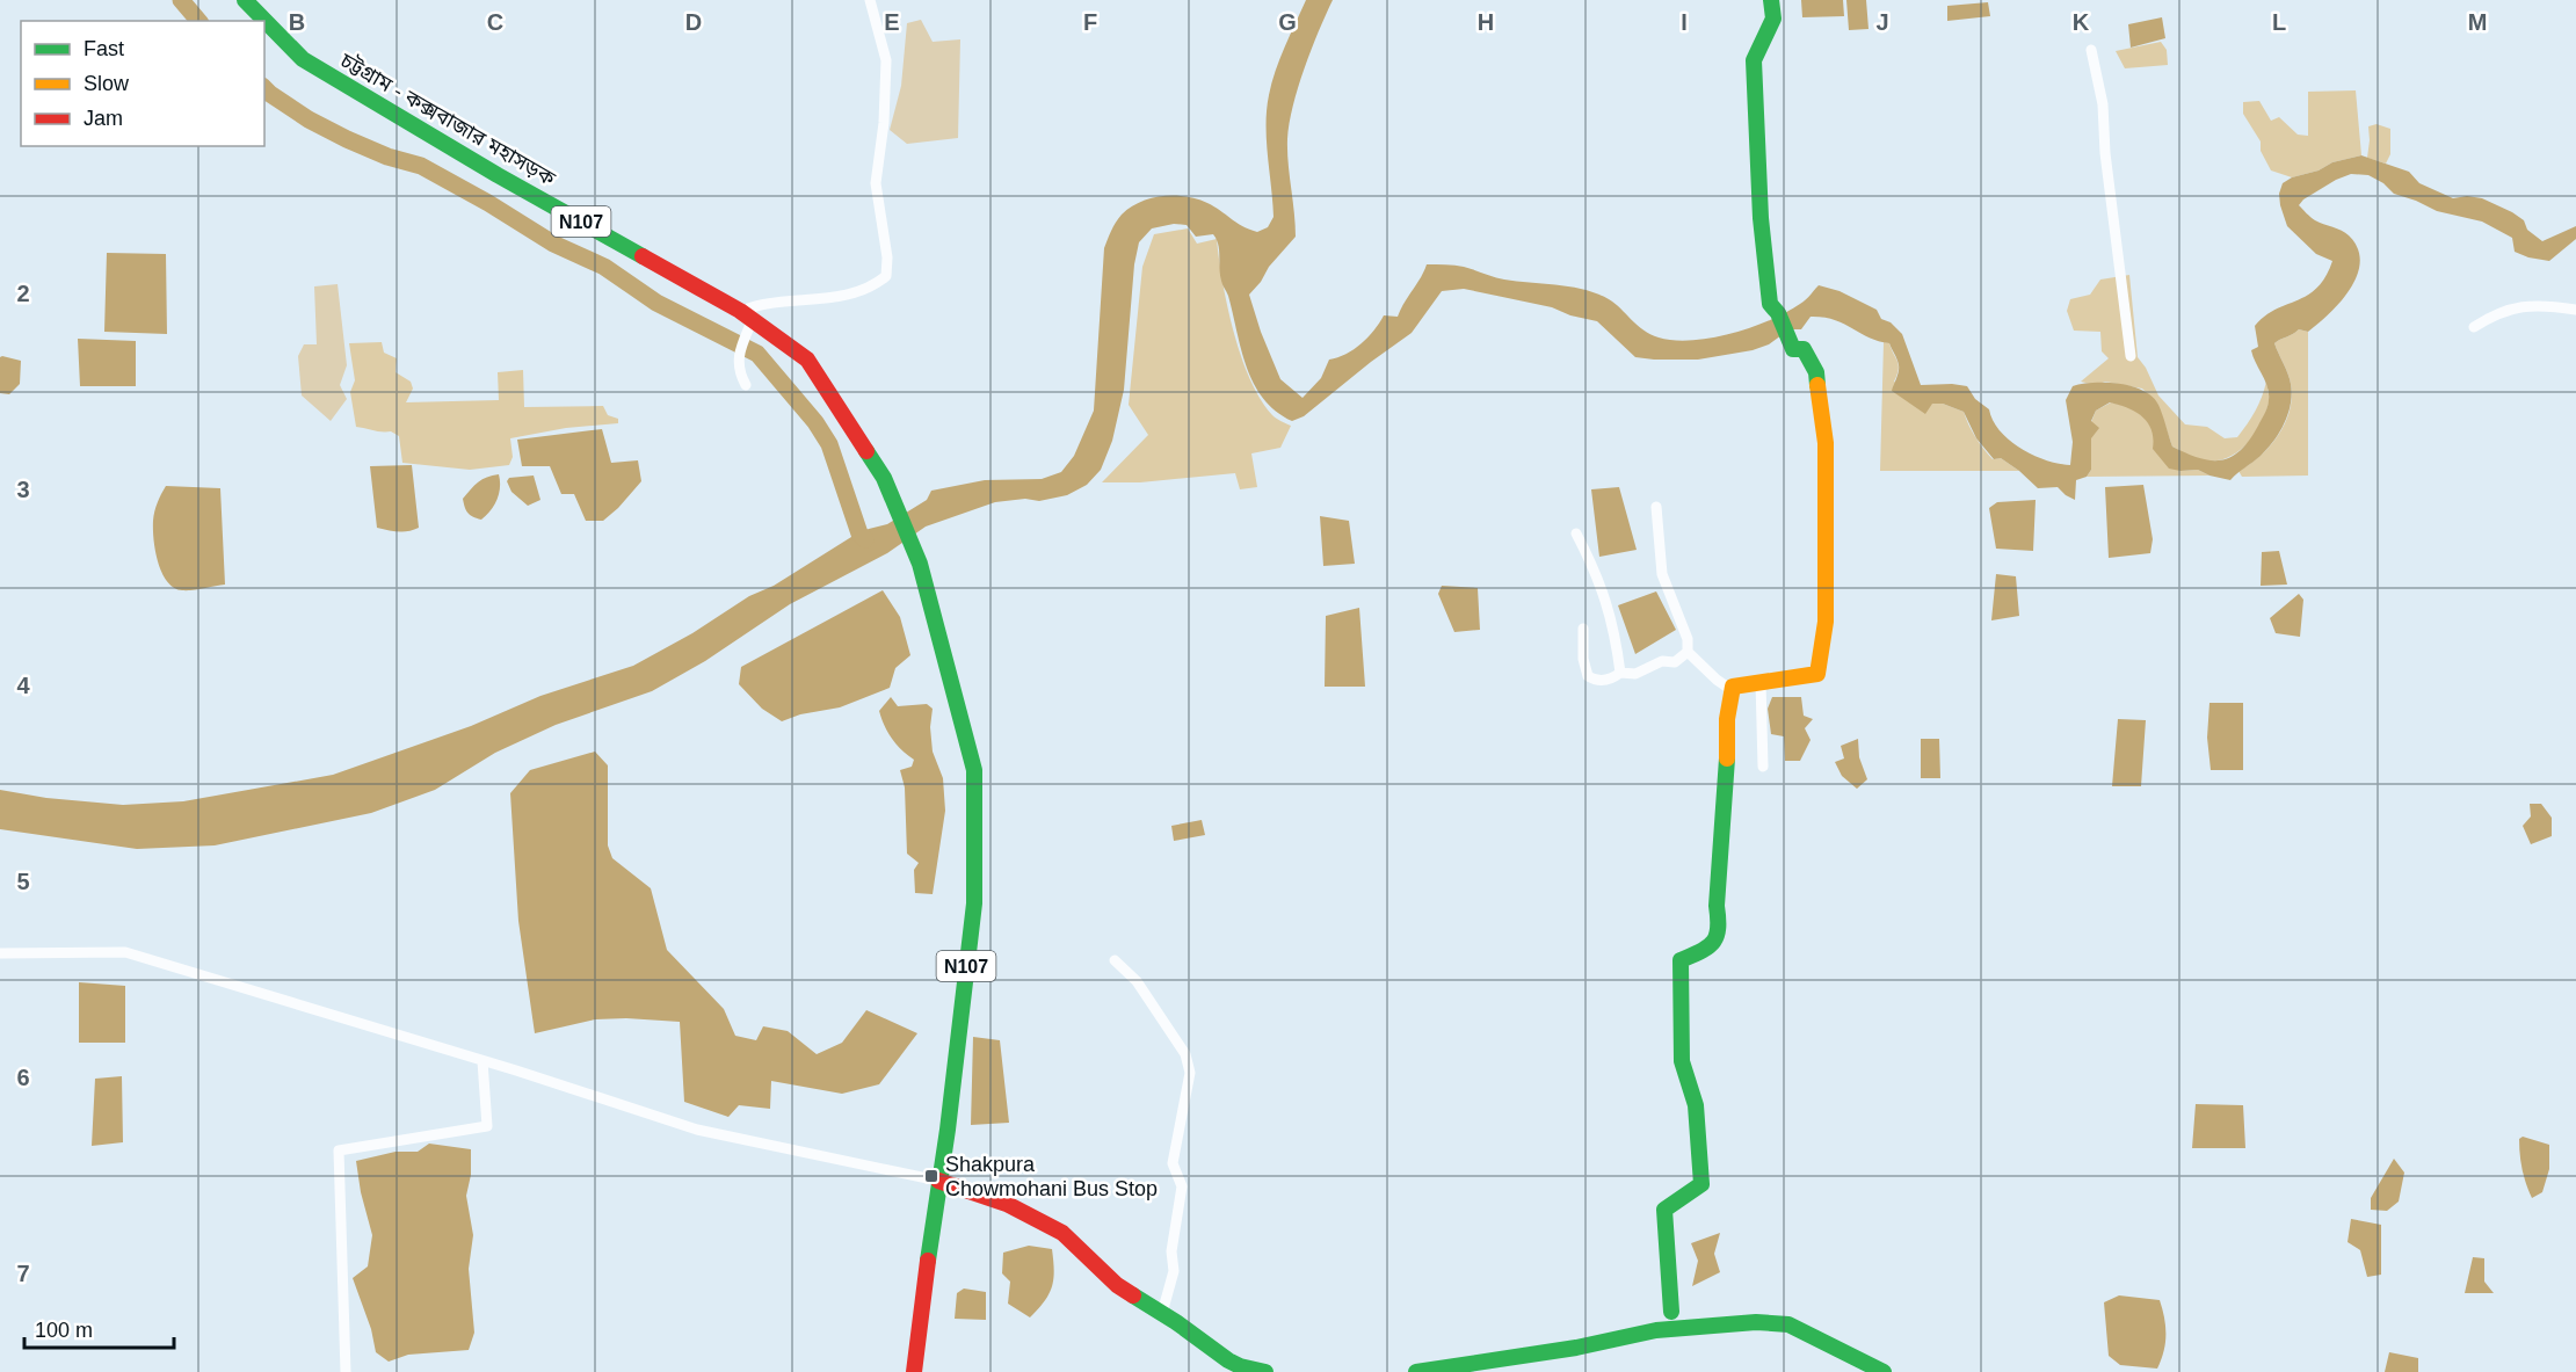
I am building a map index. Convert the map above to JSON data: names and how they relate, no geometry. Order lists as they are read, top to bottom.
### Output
{
  "streets": {
    "main road": ["চট্টগ্রাম - কক্সবাজার মহাসড়ক", "N107"]
  },
  "crossings": [
    ["চট্টগ্রাম - কক্সবাজার মহাসড়ক", "N107"]
  ],
  "places": {
    "transit": ["Shakpura Chowmohani Bus Stop"]
  },
  "legend": ["Fast", "Slow", "Jam"],
  "scale_bar": "100 m",
  "grid": {
    "columns": [
      "B",
      "C",
      "D",
      "E",
      "F",
      "G",
      "H",
      "I",
      "J",
      "K",
      "L",
      "M"
    ],
    "rows": [
      "2",
      "3",
      "4",
      "5",
      "6",
      "7"
    ]
  }
}
